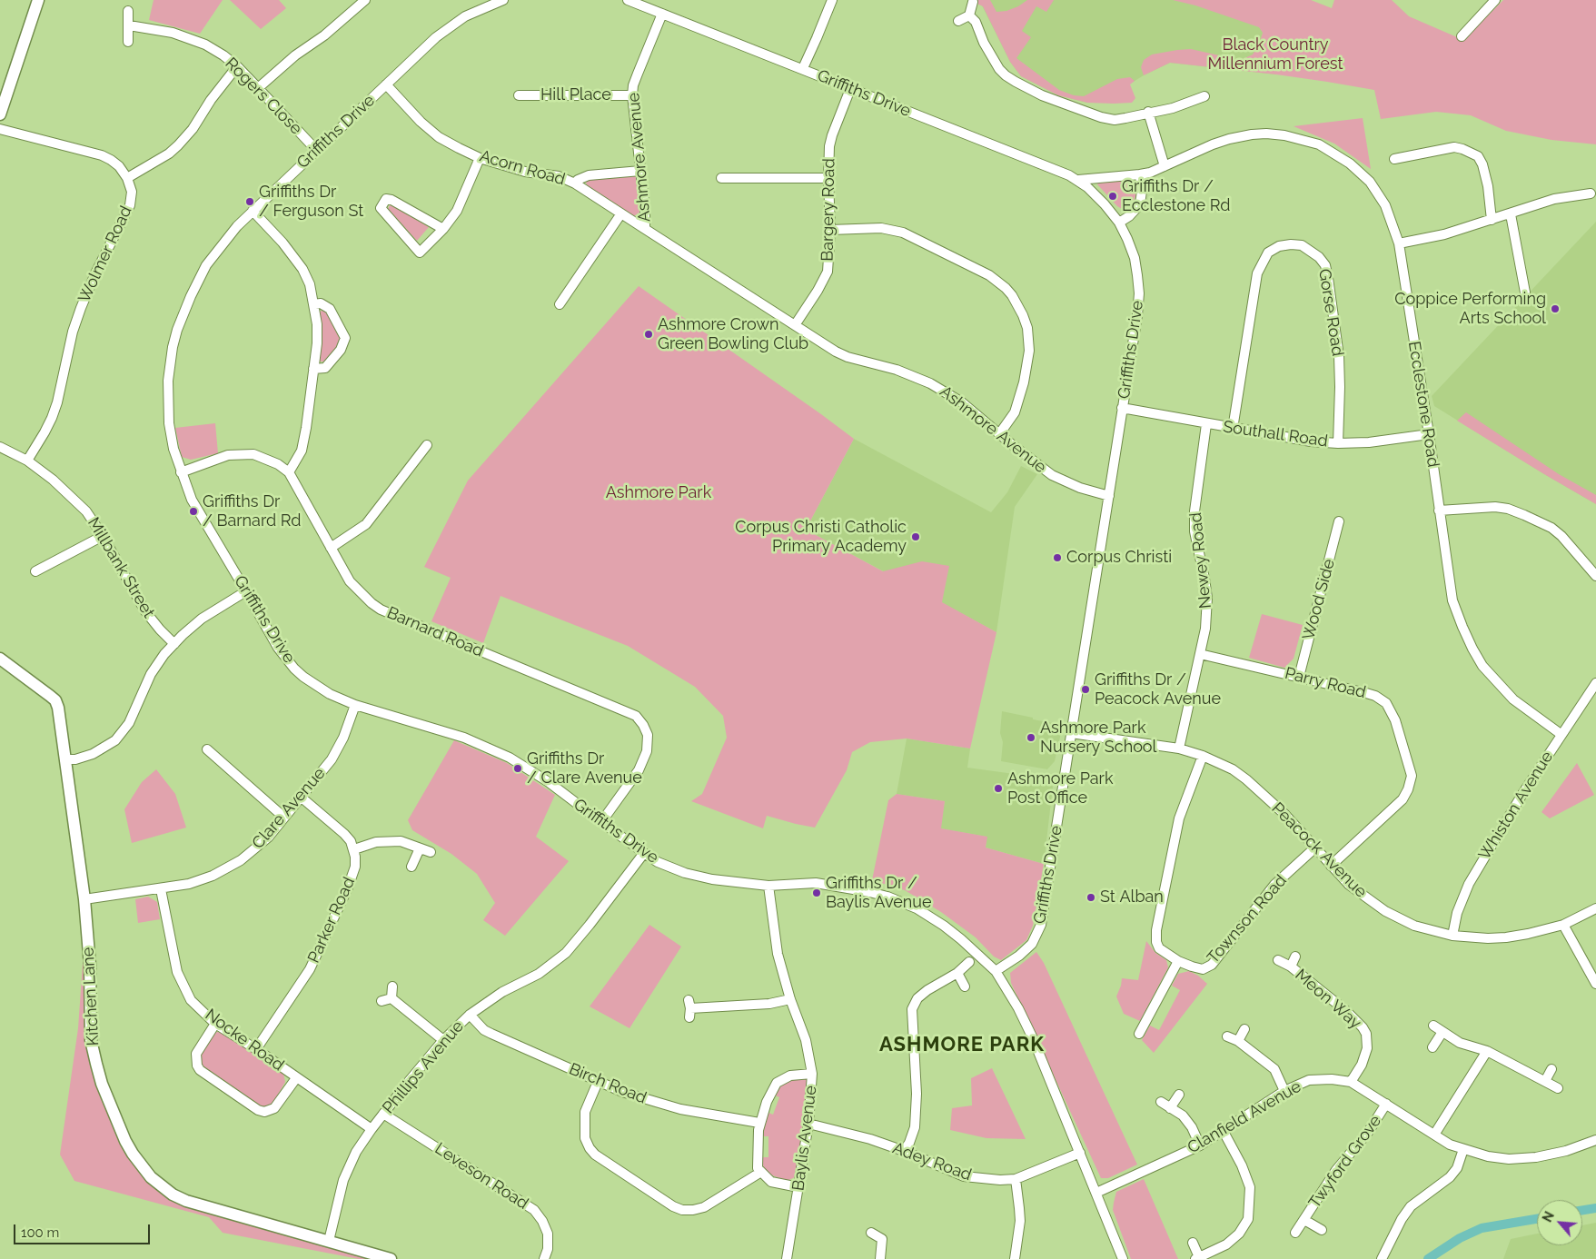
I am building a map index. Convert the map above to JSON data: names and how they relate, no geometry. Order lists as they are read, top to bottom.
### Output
{
  "streets": {
    "street": [
      "Griffiths Drive",
      "Hill Place",
      "Rogers Close",
      "Ashmore Avenue",
      "Acorn Road",
      "Bargery Road",
      "Wolmer Road",
      "Gorse Road",
      "Ecclestone Road",
      "Southall Road",
      "Newey Road",
      "Millbank Street",
      "Wood Side",
      "Barnard Road",
      "Parry Road",
      "Whiston Avenue",
      "Clare Avenue",
      "Peacock Avenue",
      "Townson Road",
      "Parker Road",
      "Kitchen Lane",
      "Meon Way",
      "Nocke Road",
      "Phillips Avenue",
      "Birch Road",
      "Clanfield Avenue",
      "Baylis Avenue",
      "Adey Road",
      "Twyford Grove",
      "Leveson Road"
    ]
  },
  "crossings": [
    ["Griffiths Drive", "Rogers Close"],
    ["Griffiths Drive", "Ashmore Avenue"],
    ["Griffiths Drive", "Acorn Road"],
    ["Griffiths Drive", "Bargery Road"],
    ["Griffiths Drive", "Ecclestone Road"],
    ["Griffiths Drive", "Southall Road"],
    ["Griffiths Drive", "Barnard Road"],
    ["Griffiths Drive", "Clare Avenue"],
    ["Griffiths Drive", "Peacock Avenue"],
    ["Griffiths Drive", "Phillips Avenue"],
    ["Griffiths Drive", "Clanfield Avenue"],
    ["Griffiths Drive", "Baylis Avenue"],
    ["Griffiths Drive", "Adey Road"],
    ["Hill Place", "Ashmore Avenue"],
    ["Ashmore Avenue", "Acorn Road"],
    ["Ashmore Avenue", "Bargery Road"],
    ["Wolmer Road", "Millbank Street"],
    ["Gorse Road", "Southall Road"],
    ["Ecclestone Road", "Southall Road"],
    ["Ecclestone Road", "Whiston Avenue"],
    ["Southall Road", "Newey Road"],
    ["Newey Road", "Parry Road"],
    ["Newey Road", "Peacock Avenue"],
    ["Wood Side", "Parry Road"],
    ["Parry Road", "Peacock Avenue"],
    ["Whiston Avenue", "Peacock Avenue"],
    ["Clare Avenue", "Kitchen Lane"],
    ["Clare Avenue", "Nocke Road"],
    ["Peacock Avenue", "Townson Road"],
    ["Parker Road", "Nocke Road"],
    ["Kitchen Lane", "Phillips Avenue"],
    ["Meon Way", "Clanfield Avenue"],
    ["Nocke Road", "Phillips Avenue"],
    ["Phillips Avenue", "Birch Road"],
    ["Phillips Avenue", "Leveson Road"],
    ["Clanfield Avenue", "Twyford Grove"],
    ["Baylis Avenue", "Adey Road"]
  ],
  "districts": ["ASHMORE PARK"],
  "parks": ["Black Country Millennium Forest", "Ashmore Park"],
  "places": [
    "Griffiths Dr / Ecclestone Rd",
    "Griffiths Dr / Ferguson St",
    "Coppice Performing Arts School",
    "Ashmore Crown Green Bowling Club",
    "Griffiths Dr / Barnard Rd",
    "Corpus Christi Catholic Primary Academy",
    "Corpus Christi",
    "Griffiths Dr / Peacock Avenue",
    "Ashmore Park Nursery School",
    "Griffiths Dr / Clare Avenue",
    "Ashmore Park Post Office",
    "Griffiths Dr / Baylis Avenue",
    "St Alban"
  ],
  "scale_bar": "100 m",
  "north": "top left"
}
